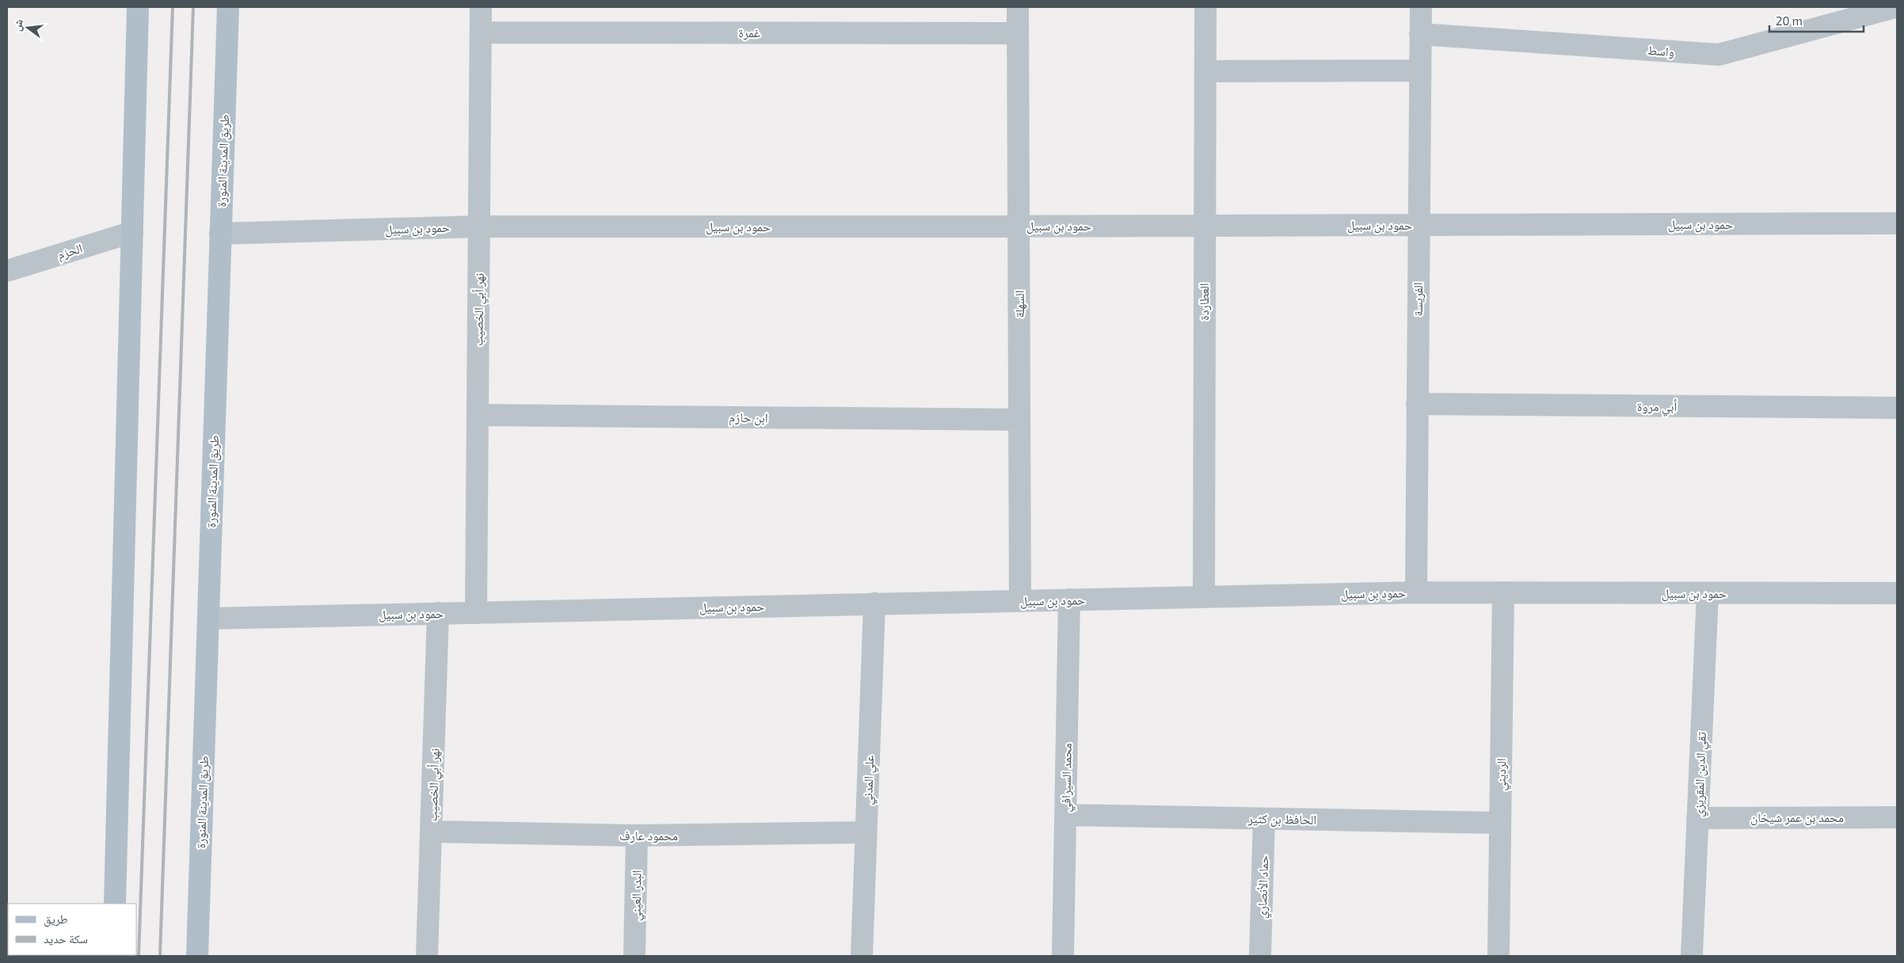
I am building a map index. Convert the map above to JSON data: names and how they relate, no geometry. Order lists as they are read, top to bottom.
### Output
{
  "streets": {
    "main road": ["طريق المدينة المنورة"],
    "street": [
      "غمرة",
      "واسط",
      "حمود بن سبيل",
      "الحزم",
      "الفريسة",
      "العطاردة",
      "السهلة",
      "نهر أبي الخصيب",
      "أبي مروة",
      "ابن حازم",
      "الرديني",
      "تقي الدين المقريزي",
      "محمد السيرافي",
      "علي المدني",
      "محمد بن عمر شيخان",
      "الحافظ بن كثير",
      "محمود عارف",
      "حماد الأنصاري",
      "البدر العيني"
    ]
  },
  "crossings": [
    ["غمرة", "السهلة"],
    ["غمرة", "نهر أبي الخصيب"],
    ["واسط", "الفريسة"],
    ["طريق المدينة المنورة", "حمود بن سبيل"],
    ["حمود بن سبيل", "الفريسة"],
    ["حمود بن سبيل", "العطاردة"],
    ["حمود بن سبيل", "السهلة"],
    ["حمود بن سبيل", "نهر أبي الخصيب"],
    ["حمود بن سبيل", "الرديني"],
    ["حمود بن سبيل", "تقي الدين المقريزي"],
    ["حمود بن سبيل", "محمد السيرافي"],
    ["حمود بن سبيل", "علي المدني"],
    ["الفريسة", "أبي مروة"],
    ["السهلة", "ابن حازم"],
    ["نهر أبي الخصيب", "ابن حازم"],
    ["نهر أبي الخصيب", "محمود عارف"],
    ["الرديني", "الحافظ بن كثير"],
    ["تقي الدين المقريزي", "محمد بن عمر شيخان"],
    ["محمد السيرافي", "الحافظ بن كثير"],
    ["علي المدني", "محمود عارف"],
    ["الحافظ بن كثير", "حماد الأنصاري"],
    ["محمود عارف", "البدر العيني"]
  ],
  "legend": ["طريق", "سكة حديد"],
  "scale_bar": "20 m",
  "north": "left"
}
